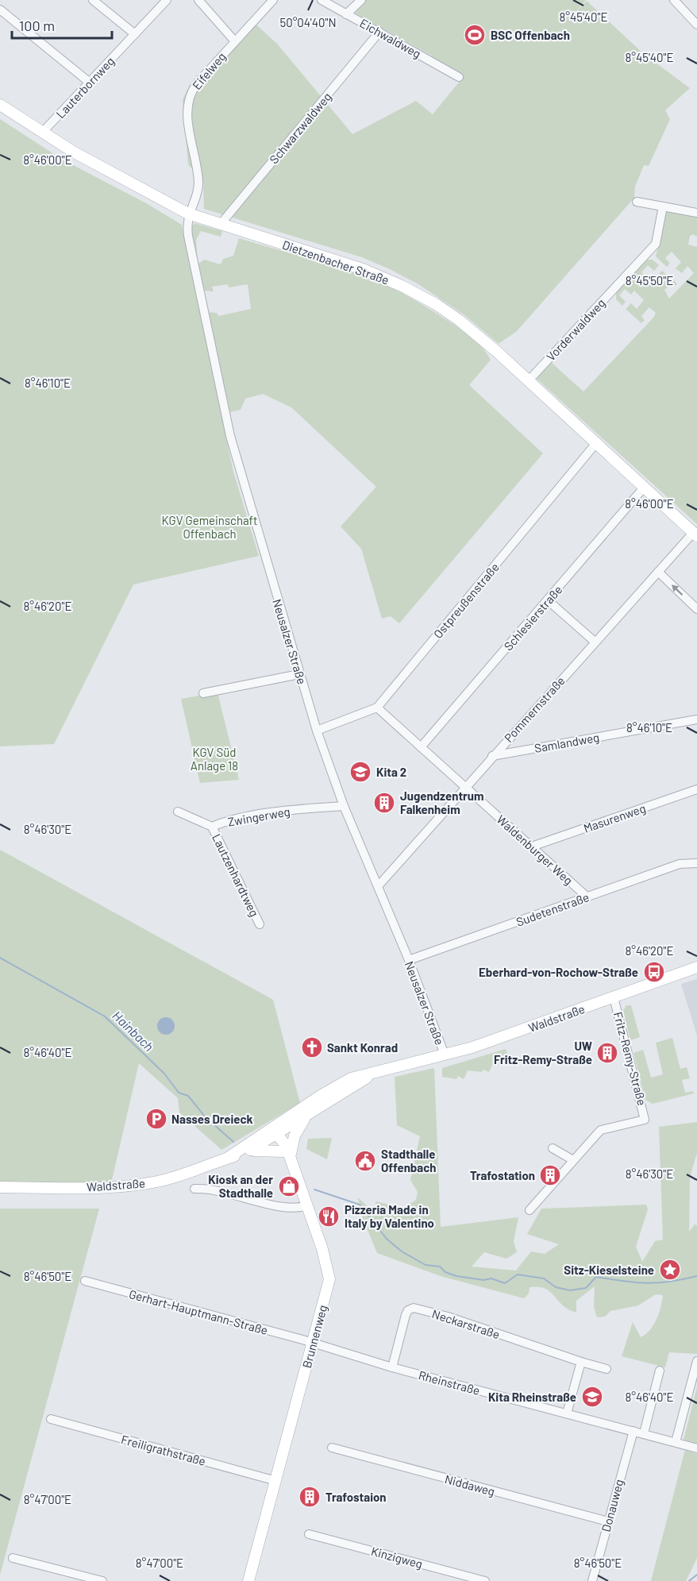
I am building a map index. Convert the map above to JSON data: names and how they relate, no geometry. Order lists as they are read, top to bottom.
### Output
{
  "streets": {
    "main road": ["Dietzenbacher Straße", "Waldstraße", "Brunnenweg"],
    "street": [
      "Eichwaldweg",
      "Eifelweg",
      "Lauterbornweg",
      "Schwarzwaldweg",
      "Vorderwaldweg",
      "Ostpreußenstraße",
      "Schlesierstraße",
      "Neusalzer Straße",
      "Pommernstraße",
      "Samlandweg",
      "Zwingerweg",
      "Masurenweg",
      "Waldenburger Weg",
      "Lautzenhardtweg",
      "Sudetenstraße",
      "Fritz-Remy-Straße",
      "Gerhart-Hauptmann-Straße",
      "Neckarstraße",
      "Rheinstraße",
      "Freiligrathstraße",
      "Niddaweg",
      "Donauweg",
      "Kinzigweg"
    ]
  },
  "crossings": [
    ["Eichwaldweg", "Schwarzwaldweg"],
    ["Eifelweg", "Dietzenbacher Straße"],
    ["Eifelweg", "Neusalzer Straße"],
    ["Lauterbornweg", "Dietzenbacher Straße"],
    ["Schwarzwaldweg", "Dietzenbacher Straße"],
    ["Dietzenbacher Straße", "Vorderwaldweg"],
    ["Dietzenbacher Straße", "Ostpreußenstraße"],
    ["Dietzenbacher Straße", "Schlesierstraße"],
    ["Dietzenbacher Straße", "Neusalzer Straße"],
    ["Dietzenbacher Straße", "Pommernstraße"],
    ["Ostpreußenstraße", "Neusalzer Straße"],
    ["Ostpreußenstraße", "Waldenburger Weg"],
    ["Schlesierstraße", "Waldenburger Weg"],
    ["Neusalzer Straße", "Pommernstraße"],
    ["Neusalzer Straße", "Zwingerweg"],
    ["Neusalzer Straße", "Sudetenstraße"],
    ["Neusalzer Straße", "Waldstraße"],
    ["Pommernstraße", "Samlandweg"],
    ["Pommernstraße", "Waldenburger Weg"],
    ["Zwingerweg", "Lautzenhardtweg"],
    ["Masurenweg", "Waldenburger Weg"],
    ["Waldenburger Weg", "Sudetenstraße"],
    ["Waldstraße", "Fritz-Remy-Straße"],
    ["Waldstraße", "Brunnenweg"],
    ["Gerhart-Hauptmann-Straße", "Brunnenweg"],
    ["Gerhart-Hauptmann-Straße", "Rheinstraße"],
    ["Neckarstraße", "Rheinstraße"],
    ["Brunnenweg", "Rheinstraße"],
    ["Brunnenweg", "Freiligrathstraße"],
    ["Rheinstraße", "Donauweg"],
    ["Niddaweg", "Donauweg"]
  ],
  "water": ["Hainbach"],
  "parks": ["KGV Gemeinschaft Offenbach", "KGV Süd Anlage 18"],
  "places": {
    "sports": ["BSC Offenbach"],
    "school or university": ["Kita 2", "Kita Rheinstraße"],
    "building": [
      "Jugendzentrum Falkenheim",
      "UW Fritz-Remy-Straße",
      "Trafostation",
      "Trafostaion"
    ],
    "bus stop": ["Eberhard-von-Rochow-Straße"],
    "church": ["Sankt Konrad"],
    "parking": ["Nasses Dreieck"],
    "public building": ["Stadthalle Offenbach"],
    "shop": ["Kiosk an der Stadthalle"],
    "restaurant": ["Pizzeria Made in Italy by Valentino"],
    "place": ["Sitz-Kieselsteine"]
  },
  "scale_bar": "100 m",
  "coordinates": [
    "8°45'40\"E",
    "50°04'40\"N",
    "8°46'00\"E",
    "8°45'50\"E",
    "8°46'10\"E",
    "8°46'20\"E",
    "8°46'30\"E",
    "8°46'40\"E",
    "8°46'50\"E",
    "8°47'00\"E"
  ]
}
